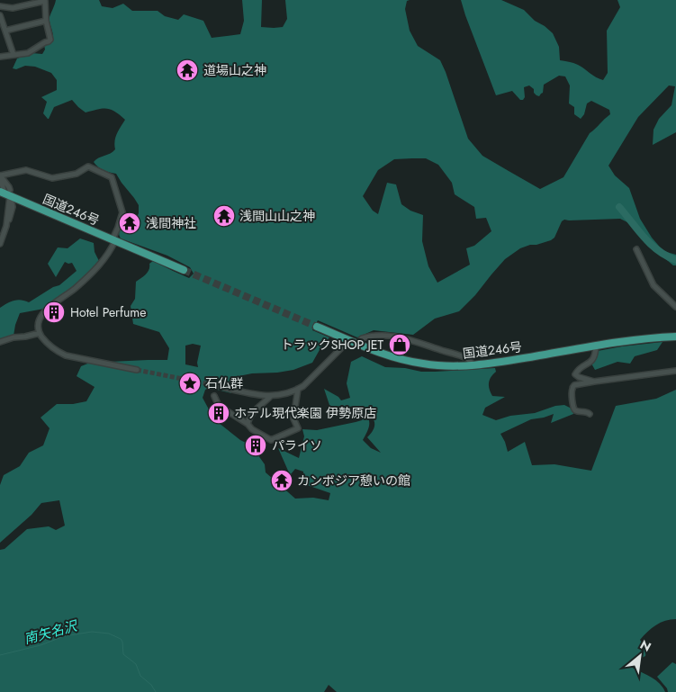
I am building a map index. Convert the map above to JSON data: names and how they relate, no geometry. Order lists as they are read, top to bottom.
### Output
{
  "streets": {
    "highway": ["国道246号"]
  },
  "water": ["南矢名沢"],
  "places": {
    "temple": [
      "道場山之神",
      "浅間山山之神",
      "浅間神社",
      "カンボジア憩いの館"
    ],
    "building": ["Hotel Perfume", "ホテル現代楽園 伊勢原店", "パライソ"],
    "shop": ["トラックSHOP JET"],
    "place": ["石仏群"]
  },
  "north": "top right"
}
